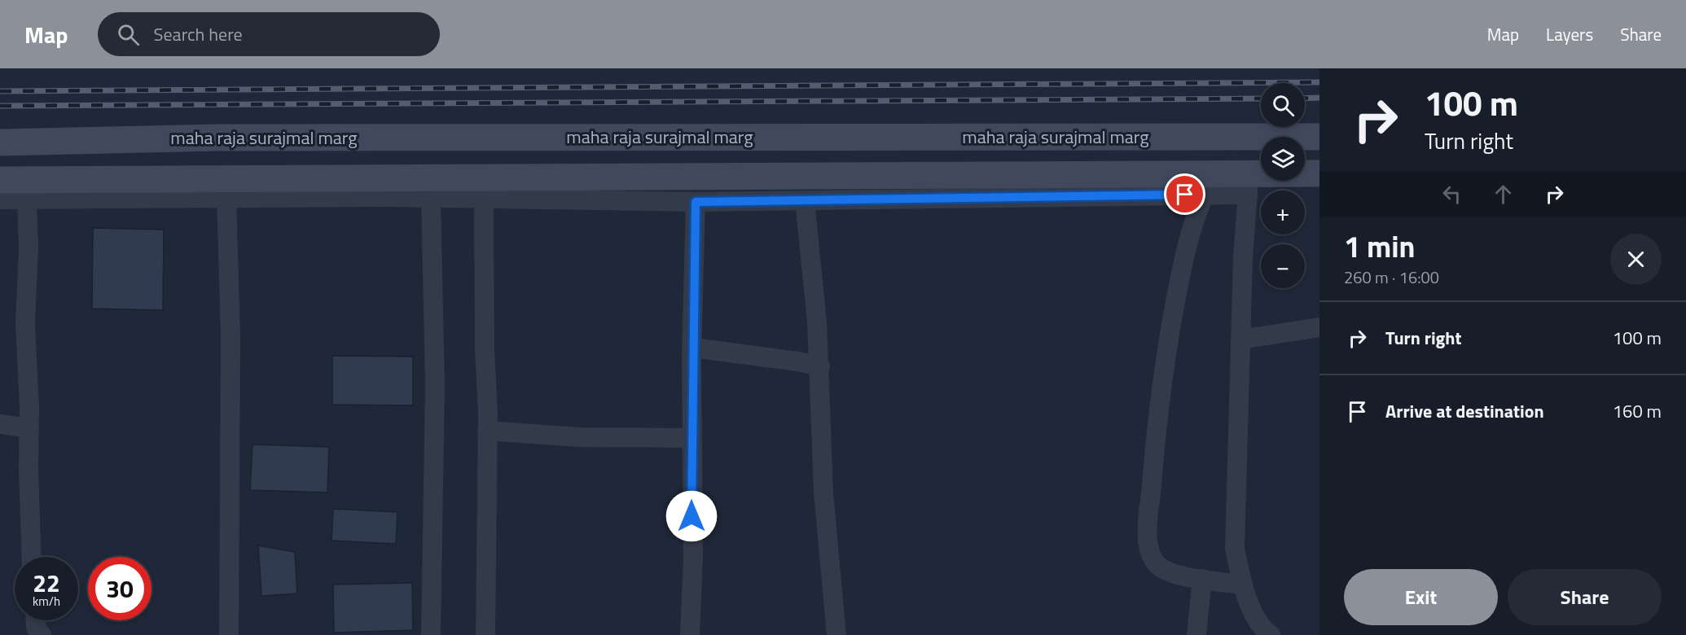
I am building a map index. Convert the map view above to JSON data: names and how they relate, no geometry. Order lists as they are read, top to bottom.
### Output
{
  "streets": {
    "street": ["maha raja surajmal marg"]
  },
  "page": {
    "header": "Map",
    "search": "Search here",
    "nav": ["Map", "Layers", "Share"],
    "turn": ["100 m", "Turn right"],
    "map_buttons": ["+", "−"],
    "heading": ["1 min", "260 m · 16:00"],
    "list": [
      {
        "name": "Turn right",
        "value": "100 m"
      },
      {
        "name": "Arrive at destination",
        "value": "160 m"
      }
    ],
    "speed": "22 km/h",
    "limit": "30",
    "buttons": ["Exit", "Share"]
  }
}
